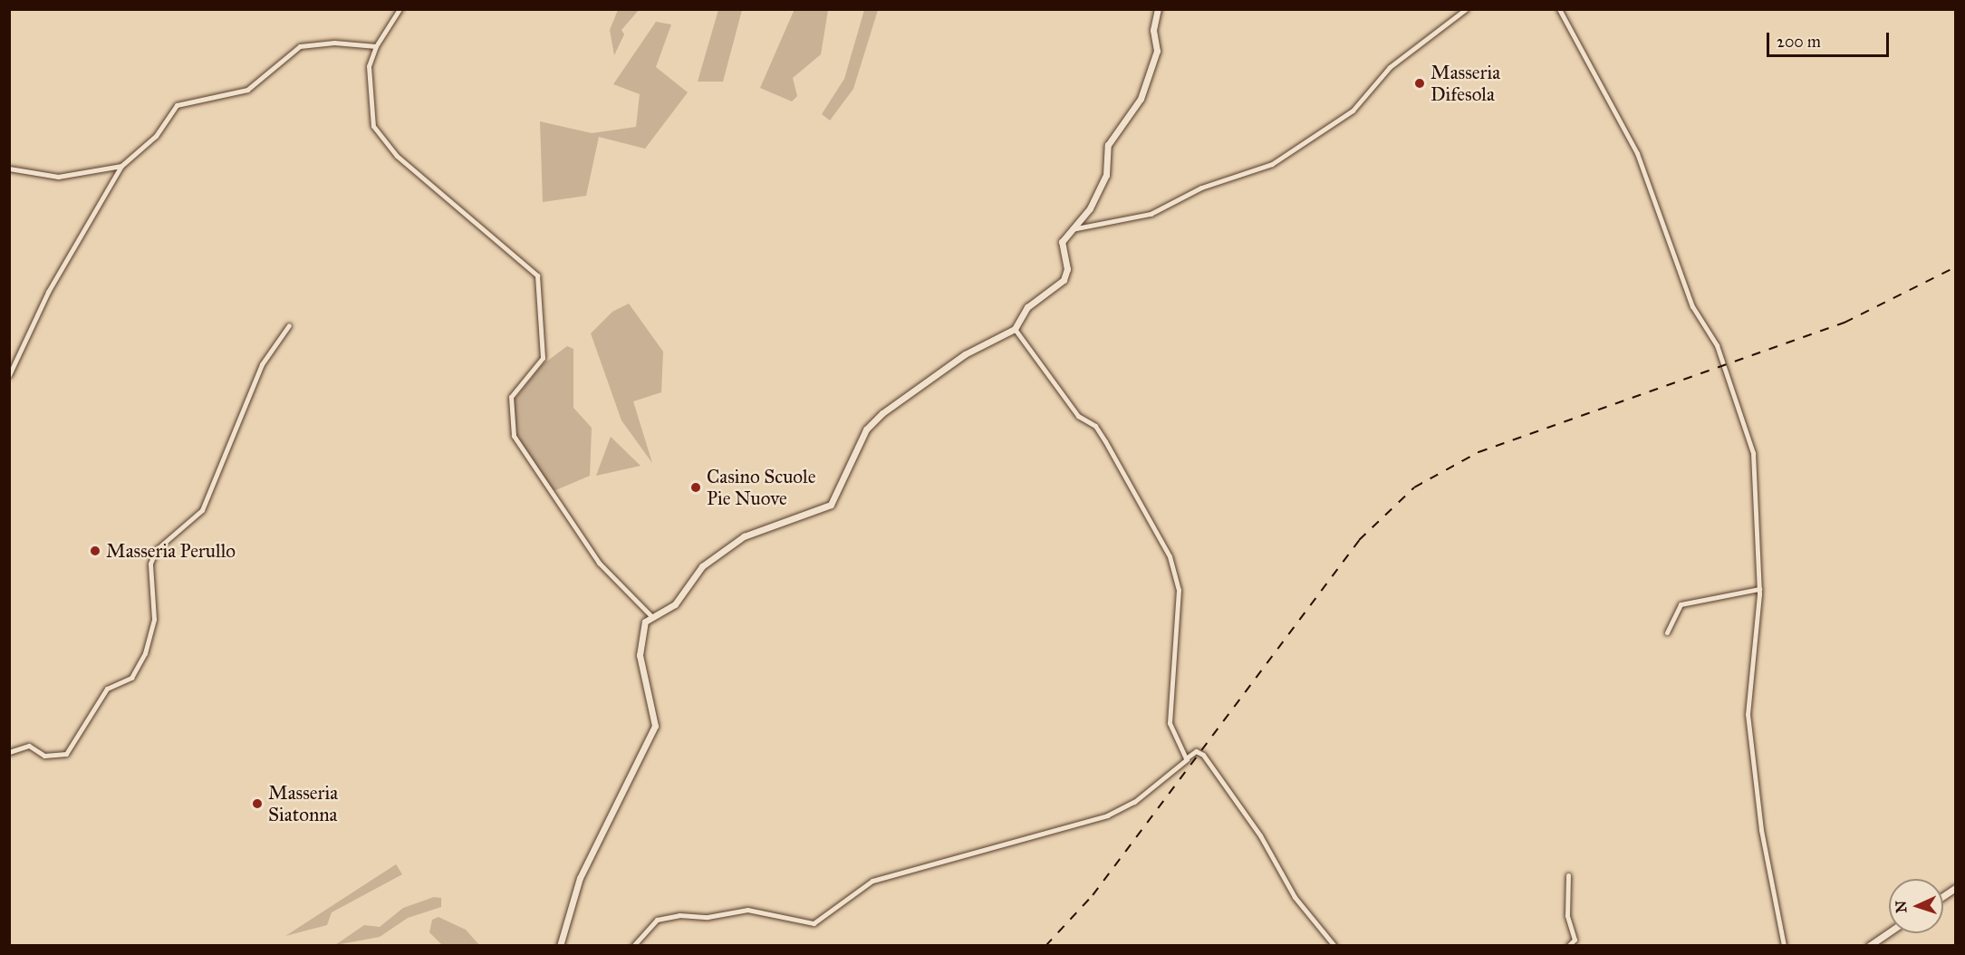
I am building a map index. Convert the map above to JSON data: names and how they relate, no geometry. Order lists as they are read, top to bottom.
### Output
{
  "places": [
    "Masseria Difesola",
    "Casino Scuole Pie Nuove",
    "Masseria Perullo",
    "Masseria Siatonna"
  ],
  "scale_bar": "200 m",
  "north": "left"
}
